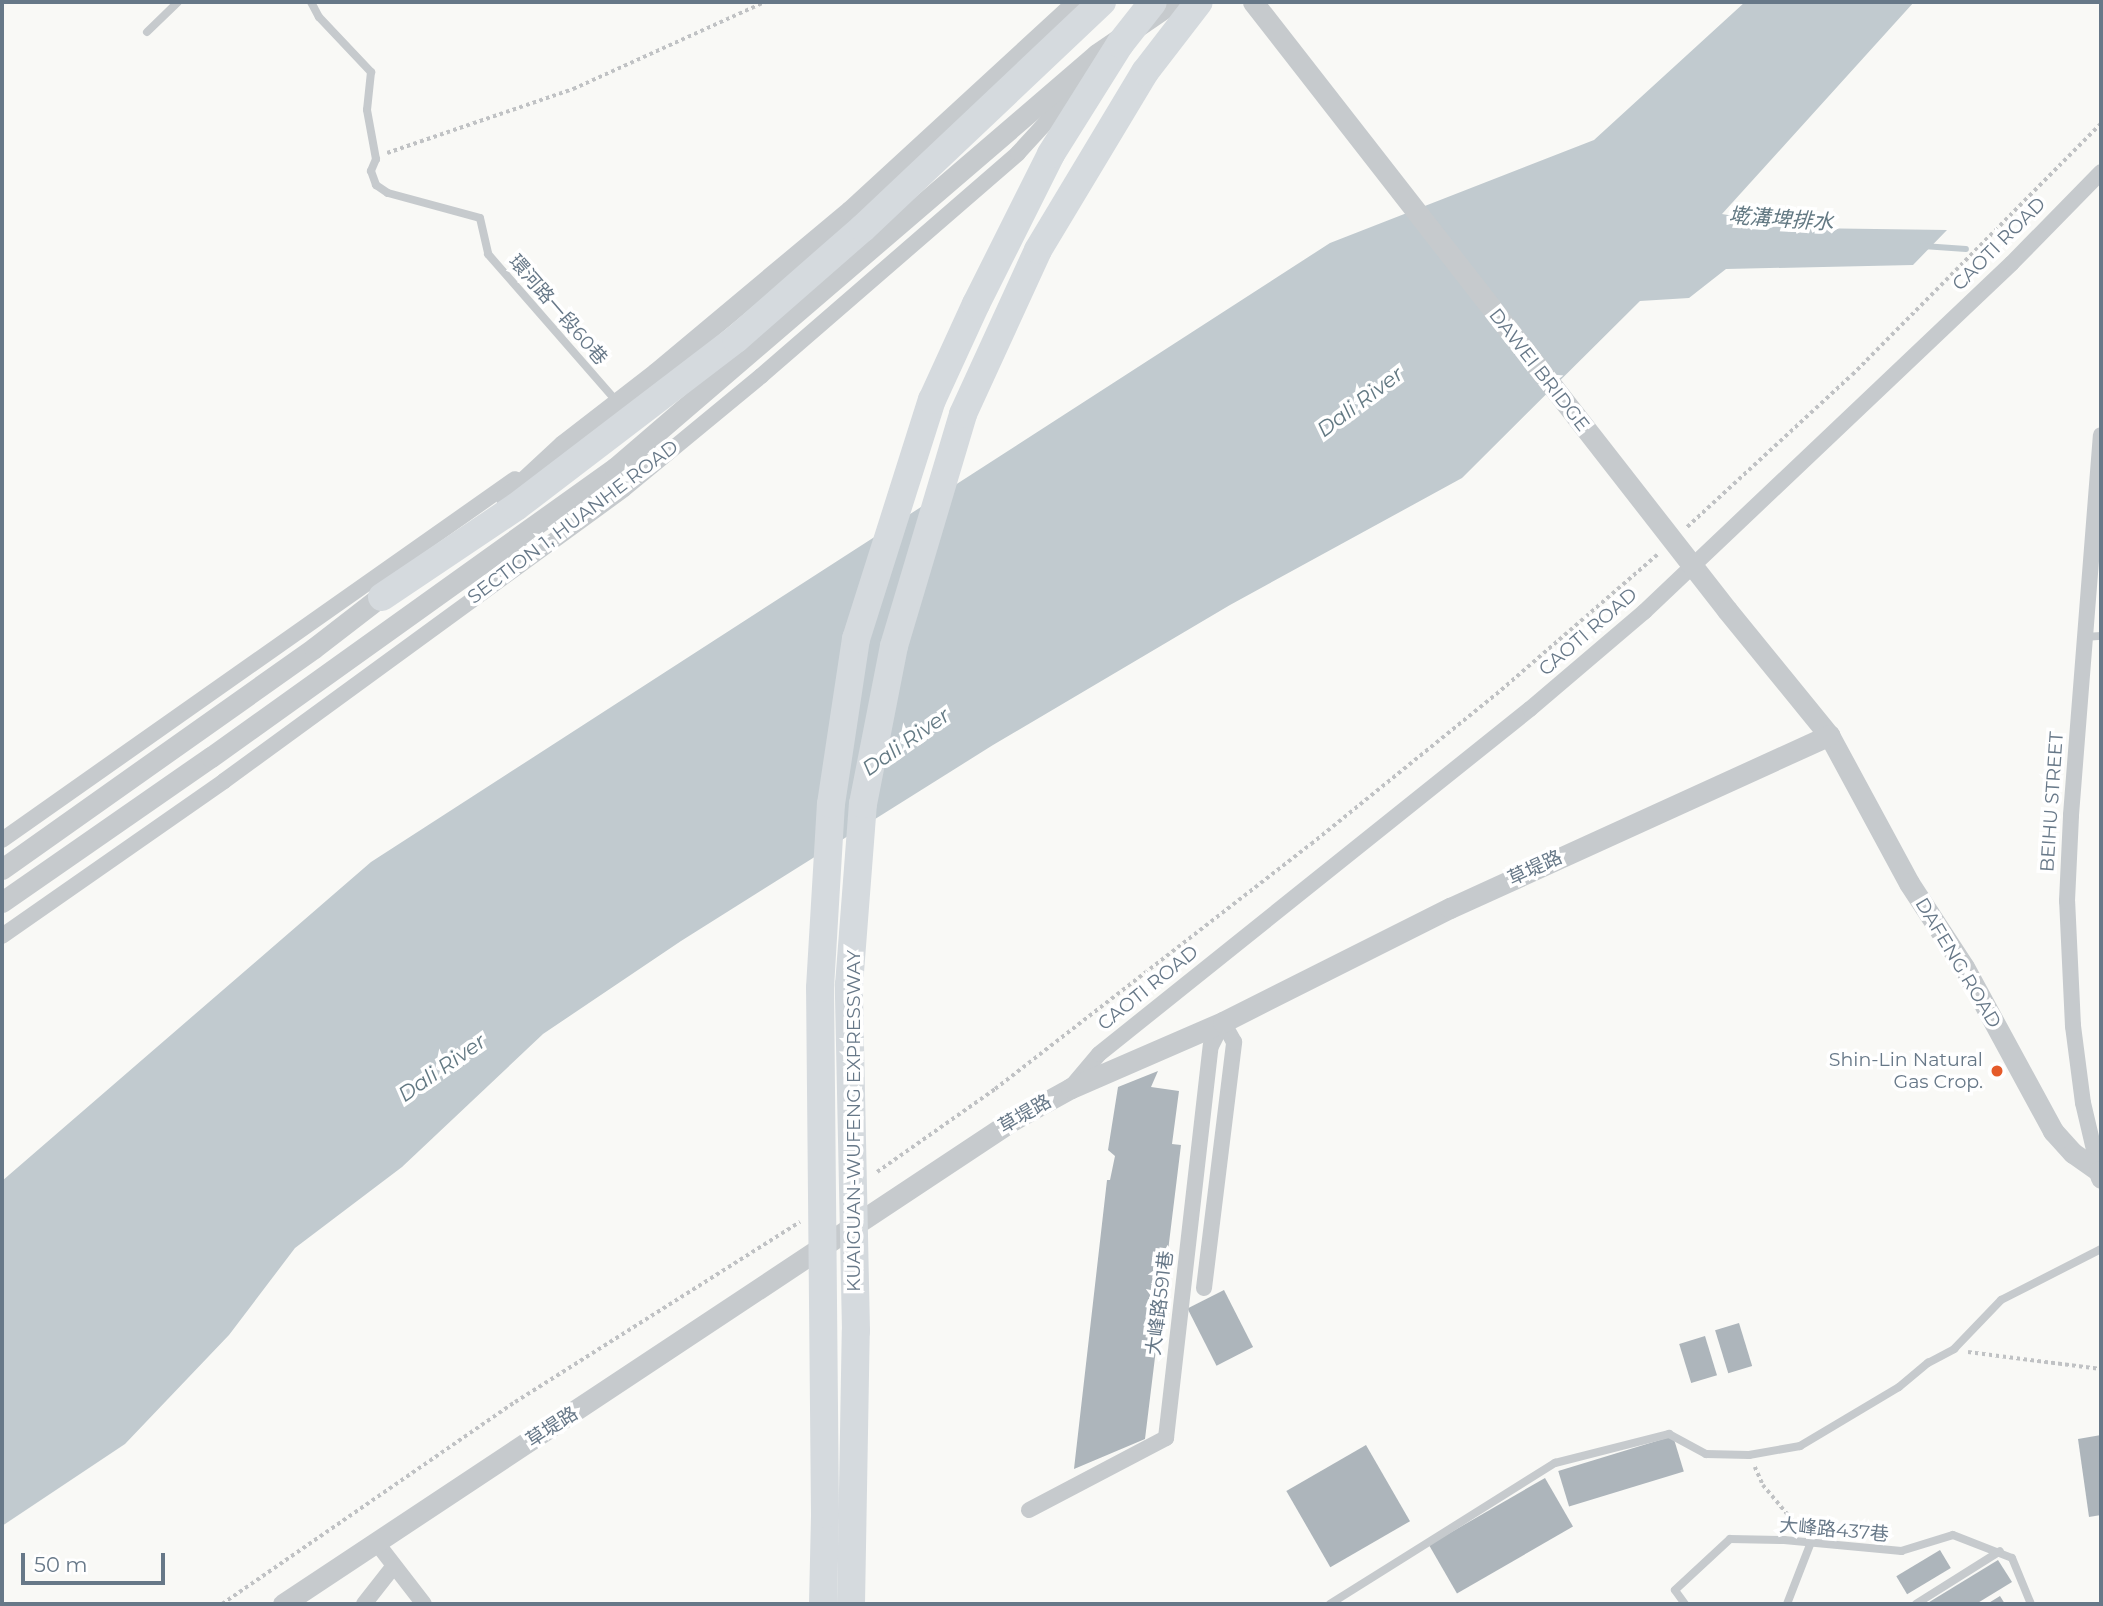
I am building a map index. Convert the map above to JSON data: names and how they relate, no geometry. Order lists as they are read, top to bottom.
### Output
{
  "streets": {
    "highway": ["KUAIGUAN-WUFENG EXPRESSWAY"],
    "street": [
      "CAOTI ROAD",
      "DAWEI BRIDGE",
      "SECTION 1, HUANHE ROAD",
      "BEIHU STREET",
      "草堤路",
      "DAFENG ROAD",
      "大峰路591巷"
    ],
    "lane": ["環河路一段60巷", "大峰路437巷"]
  },
  "crossings": [
    ["CAOTI ROAD", "草堤路"],
    ["DAWEI BRIDGE", "草堤路"],
    ["DAWEI BRIDGE", "DAFENG ROAD"],
    ["BEIHU STREET", "DAFENG ROAD"],
    ["草堤路", "DAFENG ROAD"],
    ["草堤路", "大峰路591巷"]
  ],
  "water": ["墘溝埤排水", "Dali River"],
  "places": ["Shin-Lin Natural Gas Crop."],
  "scale_bar": "50 m"
}
